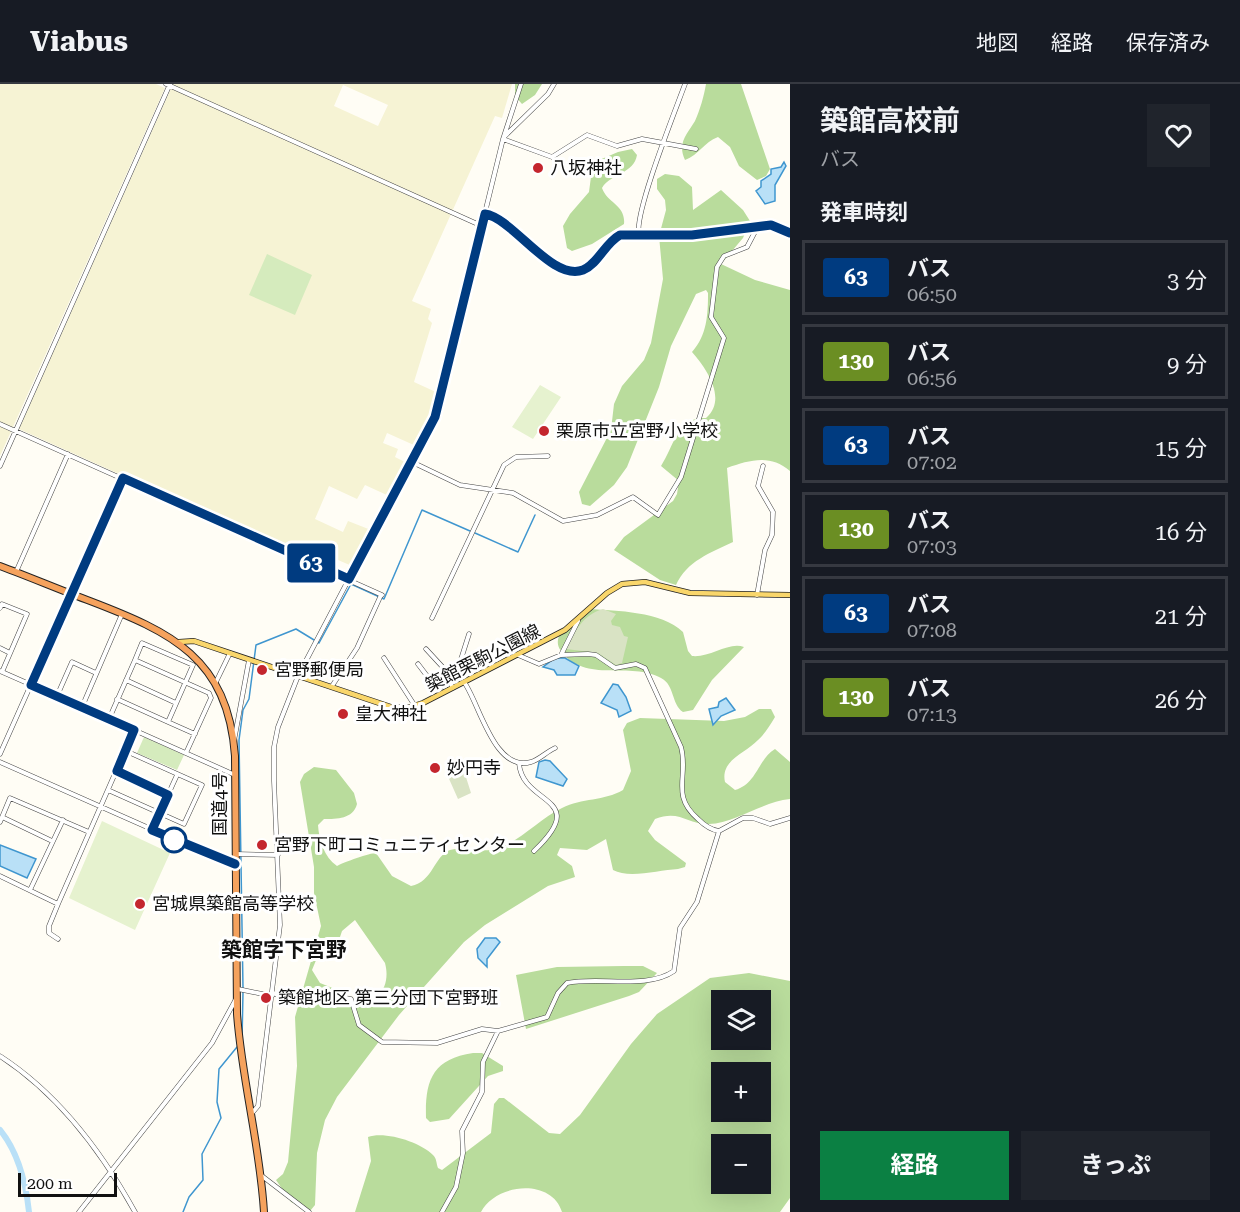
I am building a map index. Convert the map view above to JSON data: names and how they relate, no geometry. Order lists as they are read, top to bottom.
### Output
{
  "streets": {
    "highway": ["国道4号"],
    "main road": ["築館栗駒公園線"]
  },
  "crossings": [
    ["築館栗駒公園線", "国道4号"]
  ],
  "districts": ["築館字下宮野"],
  "places": [
    "八坂神社",
    "栗原市立宮野小学校",
    "宮野郵便局",
    "皇大神社",
    "妙円寺",
    "宮野下町コミュニティセンター",
    "宮城県築館高等学校",
    "築館地区 第三分団下宮野班"
  ],
  "lines": ["bus line 63"],
  "scale_bar": "200 m",
  "page": {
    "header": "Viabus",
    "nav": ["地図", "経路", "保存済み"],
    "on_map": "63",
    "heading": [
      ["築館高校前", "バス"],
      "発車時刻"
    ],
    "list": [
      {
        "mark": "63",
        "name": "バス",
        "note": "06:50",
        "value": "3 分"
      },
      {
        "mark": "130",
        "name": "バス",
        "note": "06:56",
        "value": "9 分"
      },
      {
        "mark": "63",
        "name": "バス",
        "note": "07:02",
        "value": "15 分"
      },
      {
        "mark": "130",
        "name": "バス",
        "note": "07:03",
        "value": "16 分"
      },
      {
        "mark": "63",
        "name": "バス",
        "note": "07:08",
        "value": "21 分"
      },
      {
        "mark": "130",
        "name": "バス",
        "note": "07:13",
        "value": "26 分"
      }
    ],
    "map_buttons": ["+", "−"],
    "buttons": ["経路", "きっぷ"],
    "scale": "200 m"
  }
}
